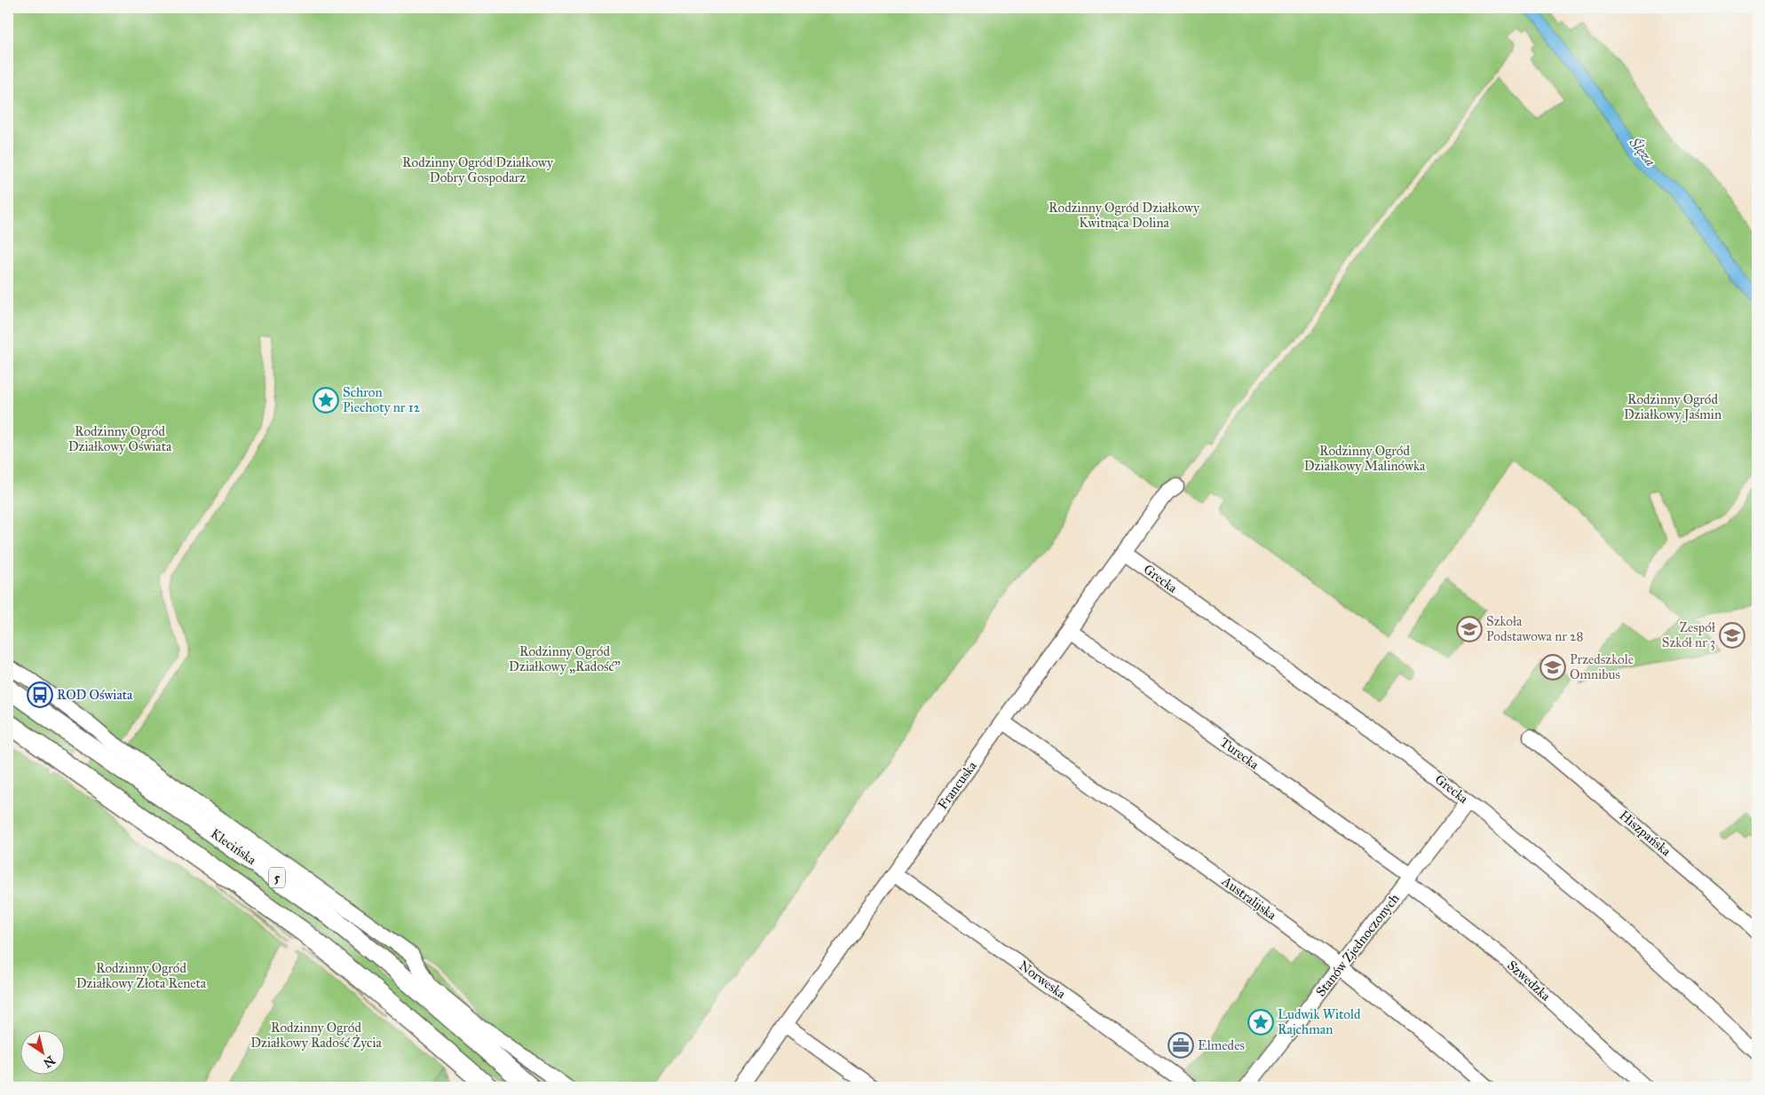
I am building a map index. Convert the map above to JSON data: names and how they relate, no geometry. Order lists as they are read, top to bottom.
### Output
{
  "streets": {
    "main road": ["Klecińska", "5"],
    "street": [
      "Grecka",
      "Turecka",
      "Francuska",
      "Hiszpańska",
      "Australijska",
      "Stanów Zjednoczonych",
      "Norweska",
      "Szwedzka"
    ]
  },
  "crossings": [
    ["Grecka", "Francuska"],
    ["Grecka", "Stanów Zjednoczonych"],
    ["Turecka", "Francuska"],
    ["Turecka", "Stanów Zjednoczonych"],
    ["Turecka", "Szwedzka"],
    ["Francuska", "Australijska"],
    ["Francuska", "Norweska"],
    ["Australijska", "Stanów Zjednoczonych"],
    ["Stanów Zjednoczonych", "Szwedzka"]
  ],
  "water": ["Ślęza"],
  "parks": [
    "Rodzinny Ogród Działkowy Dobry Gospodarz",
    "Rodzinny Ogród Działkowy Kwitnąca Dolina",
    "Rodzinny Ogród Działkowy Jaśmin",
    "Rodzinny Ogród Działkowy Oświata",
    "Rodzinny Ogród Działkowy Malinówka",
    "Rodzinny Ogród Działkowy „Radość”",
    "Rodzinny Ogród Działkowy Złota Reneta",
    "Rodzinny Ogród Działkowy Radość Życia"
  ],
  "places": {
    "place": ["Schron Piechoty nr 12", "Ludwik Witold Rajchman"],
    "school or university": ["Szkoła Podstawowa nr 28", "Zespół Szkół nr 3", "Przedszkole Omnibus"],
    "bus stop": ["ROD Oświata"],
    "office": ["Elmedes"]
  },
  "north": "bottom right"
}
